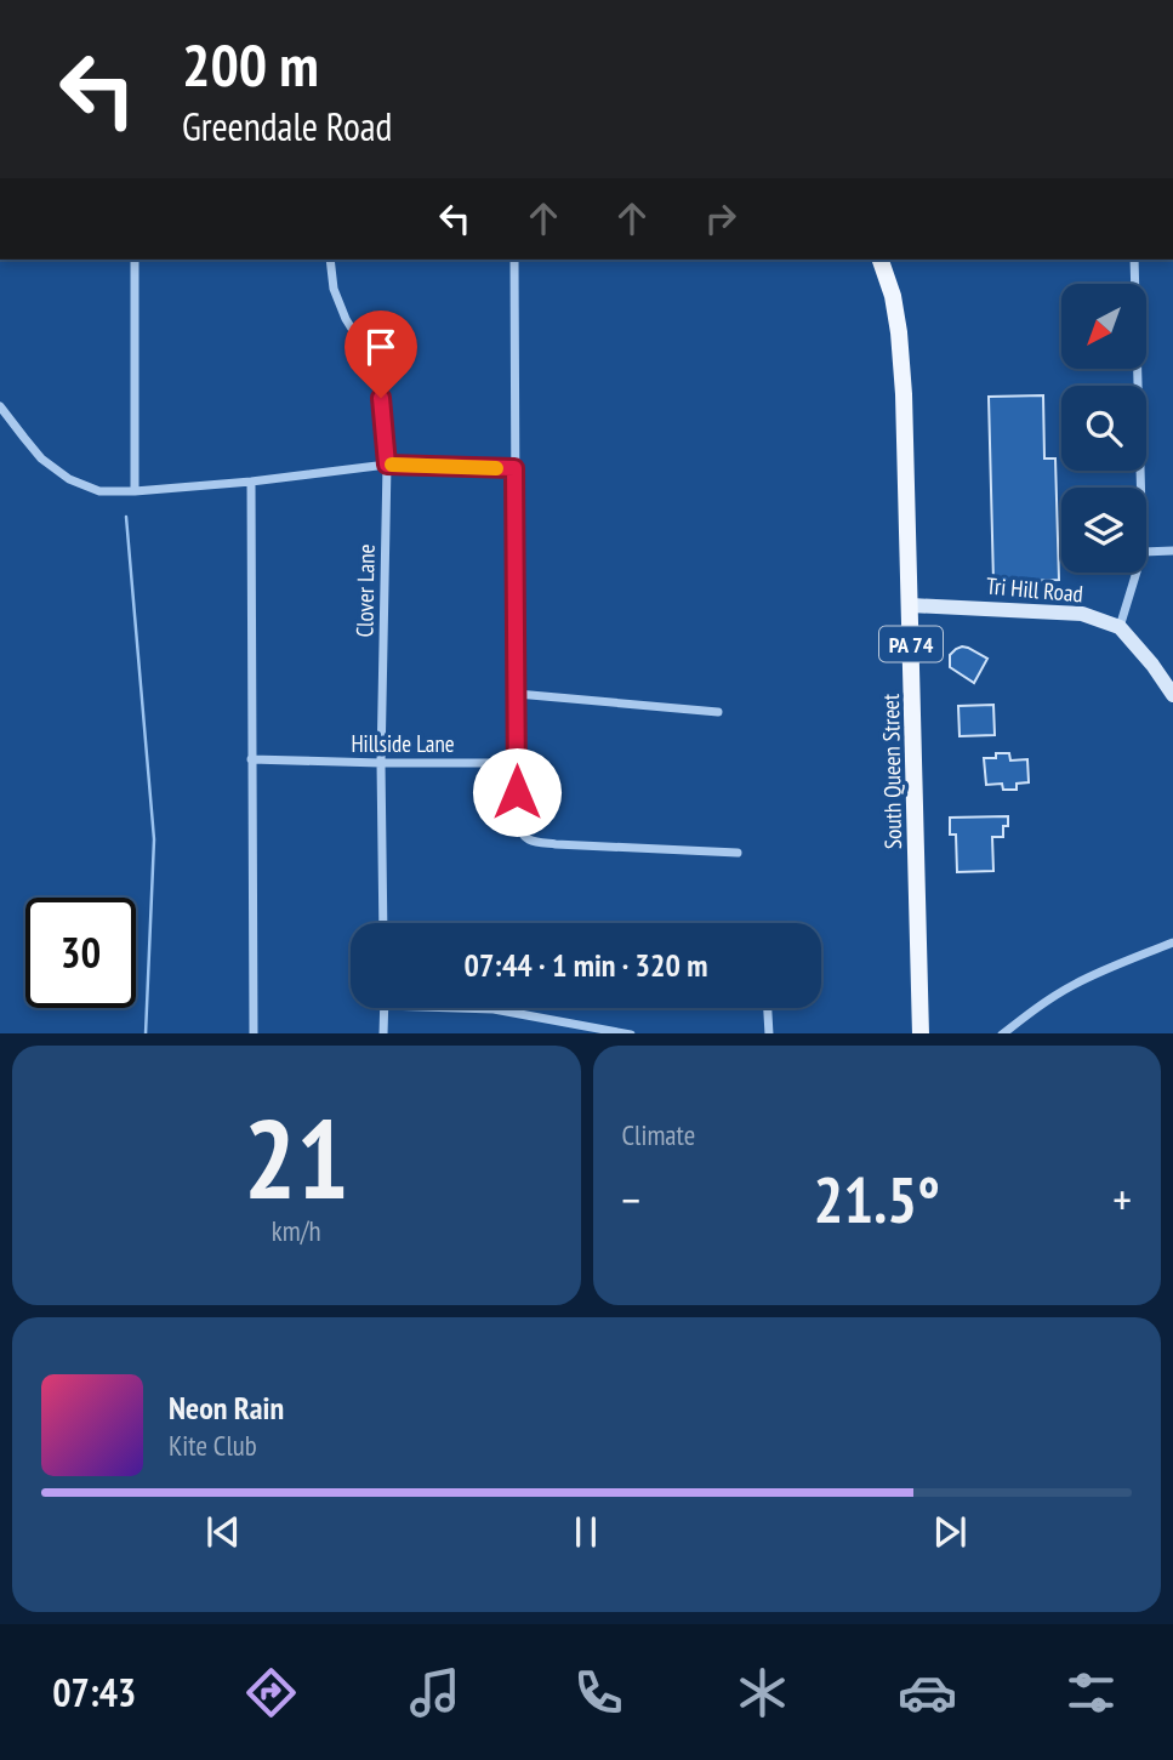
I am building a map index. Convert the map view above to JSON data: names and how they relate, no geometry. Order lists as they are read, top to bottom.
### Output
{
  "streets": {
    "main road": ["PA 74", "South Queen Street"],
    "street": ["Tri Hill Road", "Clover Lane", "Hillside Lane"]
  },
  "crossings": [
    ["Tri Hill Road", "South Queen Street"],
    ["Clover Lane", "Hillside Lane"]
  ],
  "north": "bottom left",
  "page": {
    "turn": ["200 m", "Greendale Road"],
    "limit": "30",
    "trip": "07:44 · 1 min · 320 m",
    "tile": [
      ["21", "km/h"],
      "Climate"
    ],
    "heat": ["−", "21.5°", "+"],
    "song": ["Neon Rain", "Kite Club"],
    "tabs": "07:43"
  }
}
